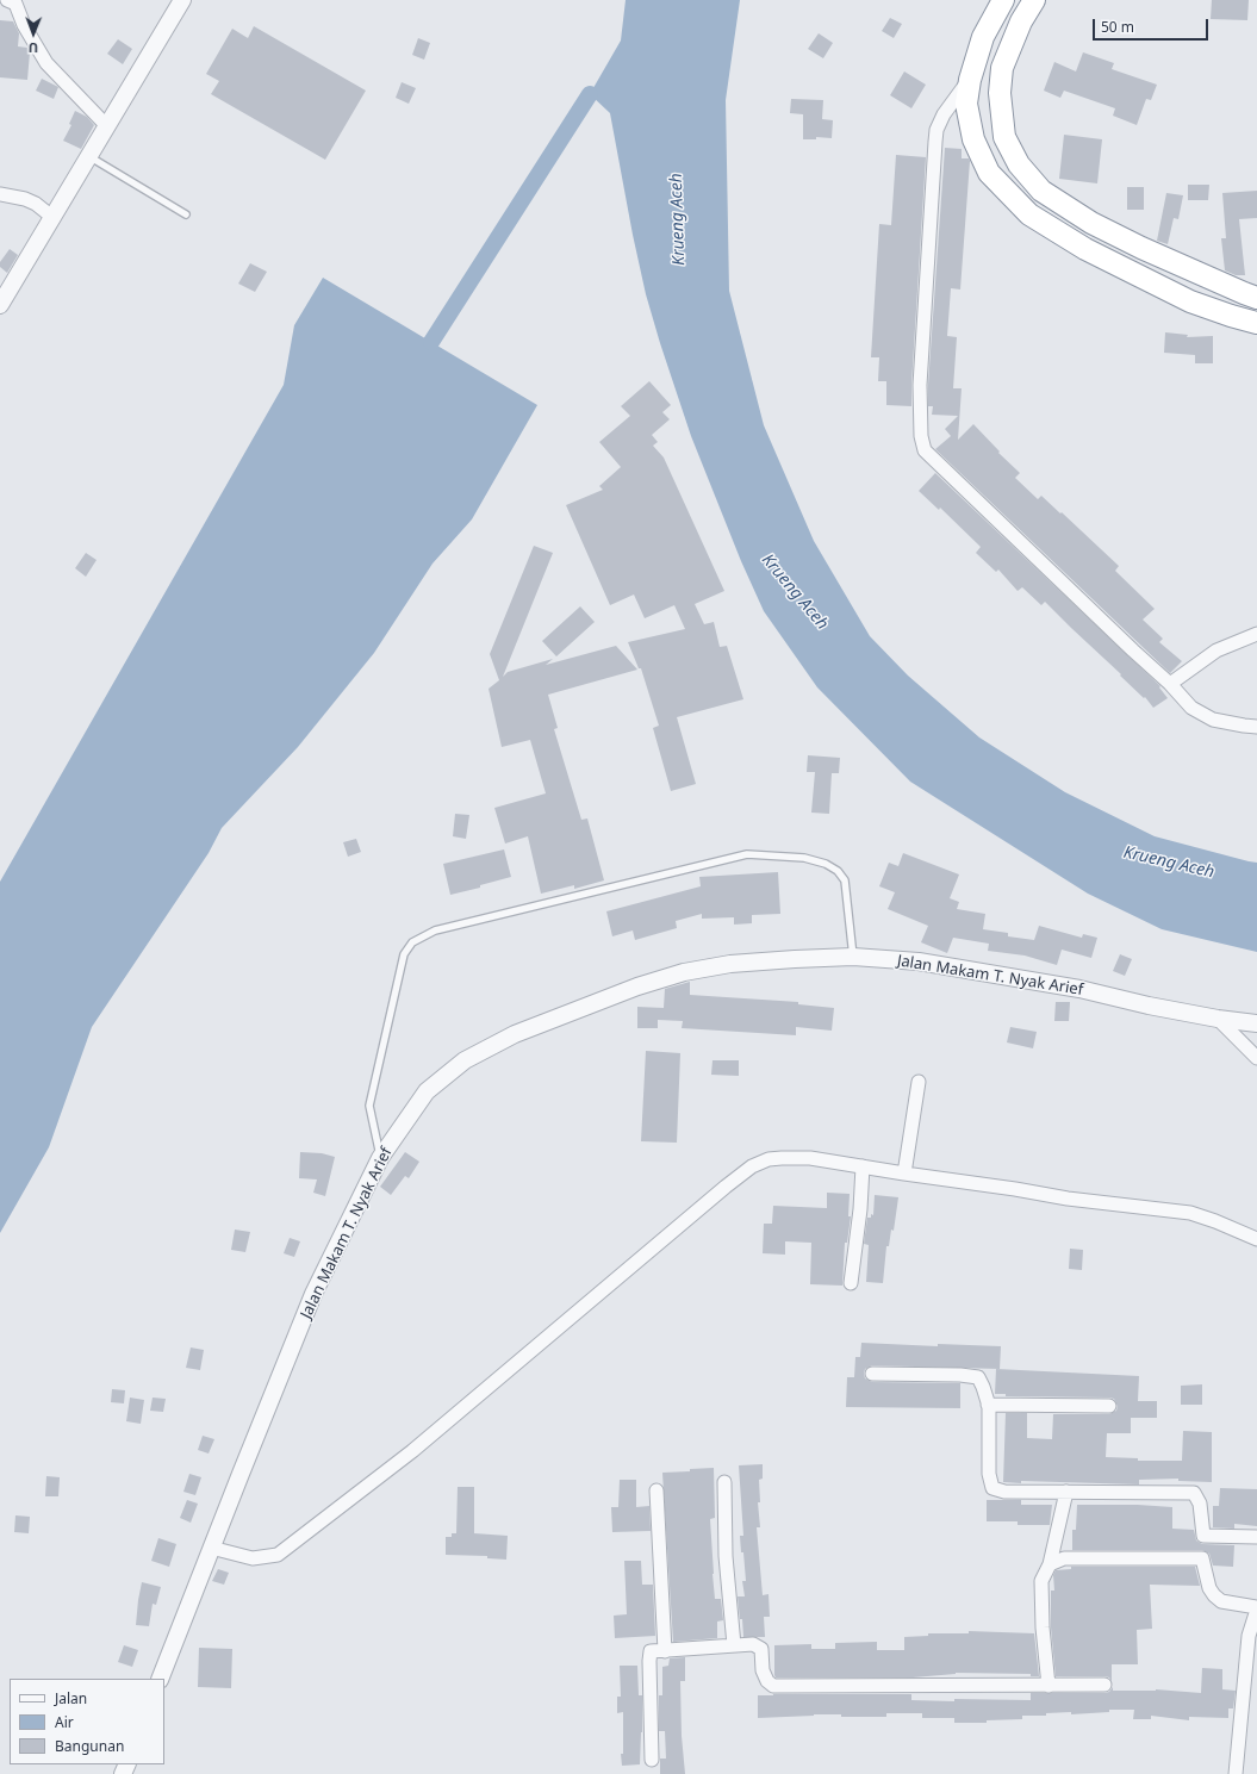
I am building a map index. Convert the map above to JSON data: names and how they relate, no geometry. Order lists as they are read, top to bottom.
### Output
{
  "streets": {
    "street": ["Jalan Makam T. Nyak Arief"]
  },
  "water": ["Krueng Aceh"],
  "legend": ["Jalan", "Air", "Bangunan"],
  "scale_bar": "50 m",
  "north": "bottom"
}
